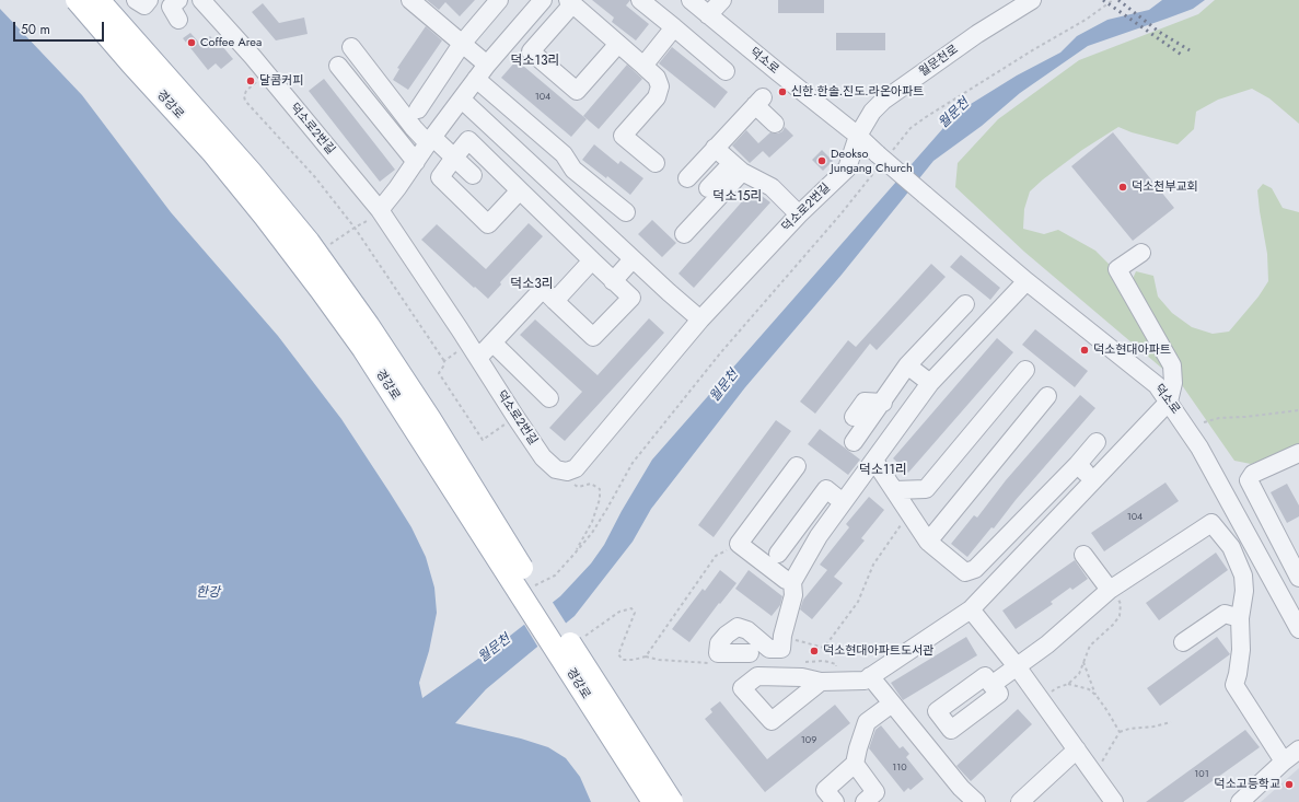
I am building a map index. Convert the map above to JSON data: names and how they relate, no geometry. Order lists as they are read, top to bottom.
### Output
{
  "streets": {
    "main road": ["경강로"],
    "street": ["덕소로", "월문천로", "덕소로2번길"]
  },
  "crossings": [
    ["덕소로", "월문천로"],
    ["덕소로", "덕소로2번길"],
    ["월문천로", "덕소로2번길"]
  ],
  "districts": [
    "덕소13리",
    "덕소15리",
    "덕소3리",
    "덕소11리"
  ],
  "water": ["월문천", "한강"],
  "places": [
    "Coffee Area",
    "달콤커피",
    "신한.한솔.진도.라온아파트",
    "Deokso Jungang Church",
    "덕소천부교회",
    "덕소현대아파트",
    "덕소현대아파트도서관",
    "덕소고등학교"
  ],
  "house_numbers": [
    "104",
    "104",
    "109",
    "110",
    "101"
  ],
  "scale_bar": "50 m"
}
